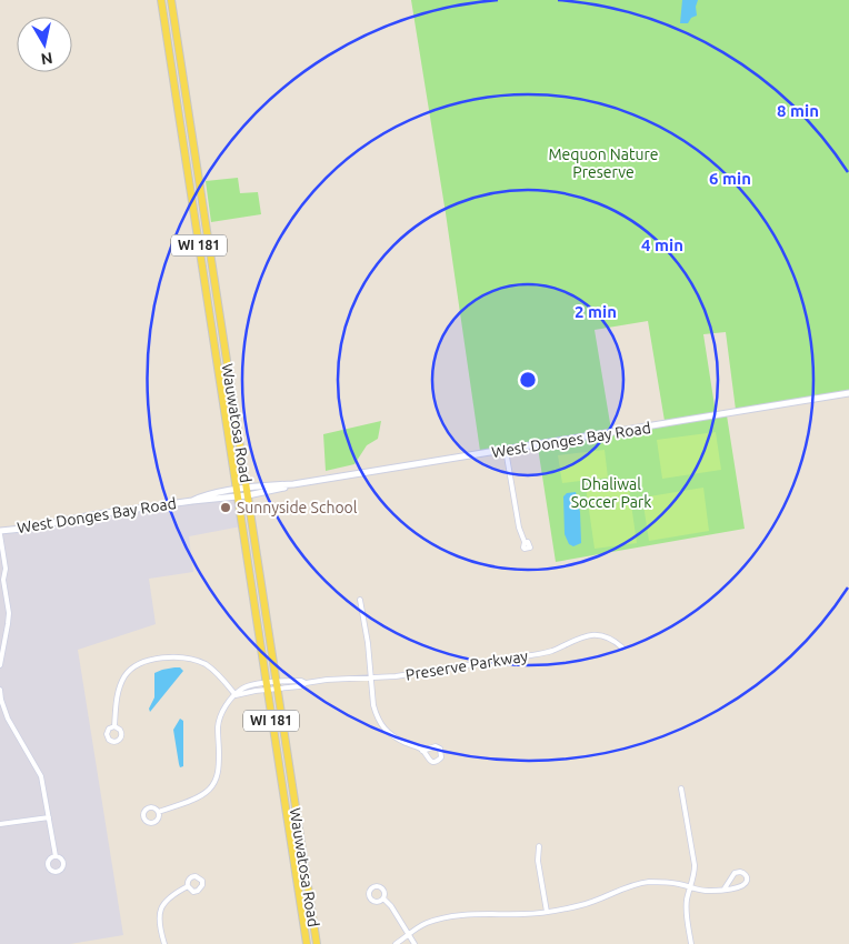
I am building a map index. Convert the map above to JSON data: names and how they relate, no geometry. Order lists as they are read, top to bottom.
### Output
{
  "streets": {
    "main road": ["WI 181", "Wauwatosa Road"],
    "street": ["West Donges Bay Road", "Preserve Parkway"]
  },
  "crossings": [
    ["Wauwatosa Road", "West Donges Bay Road"],
    ["Wauwatosa Road", "Preserve Parkway"]
  ],
  "parks": ["Mequon Nature Preserve", "Dhaliwal Soccer Park"],
  "places": ["Sunnyside School"],
  "north": "bottom",
  "rings": [
    "8 min",
    "6 min",
    "4 min",
    "2 min"
  ]
}
